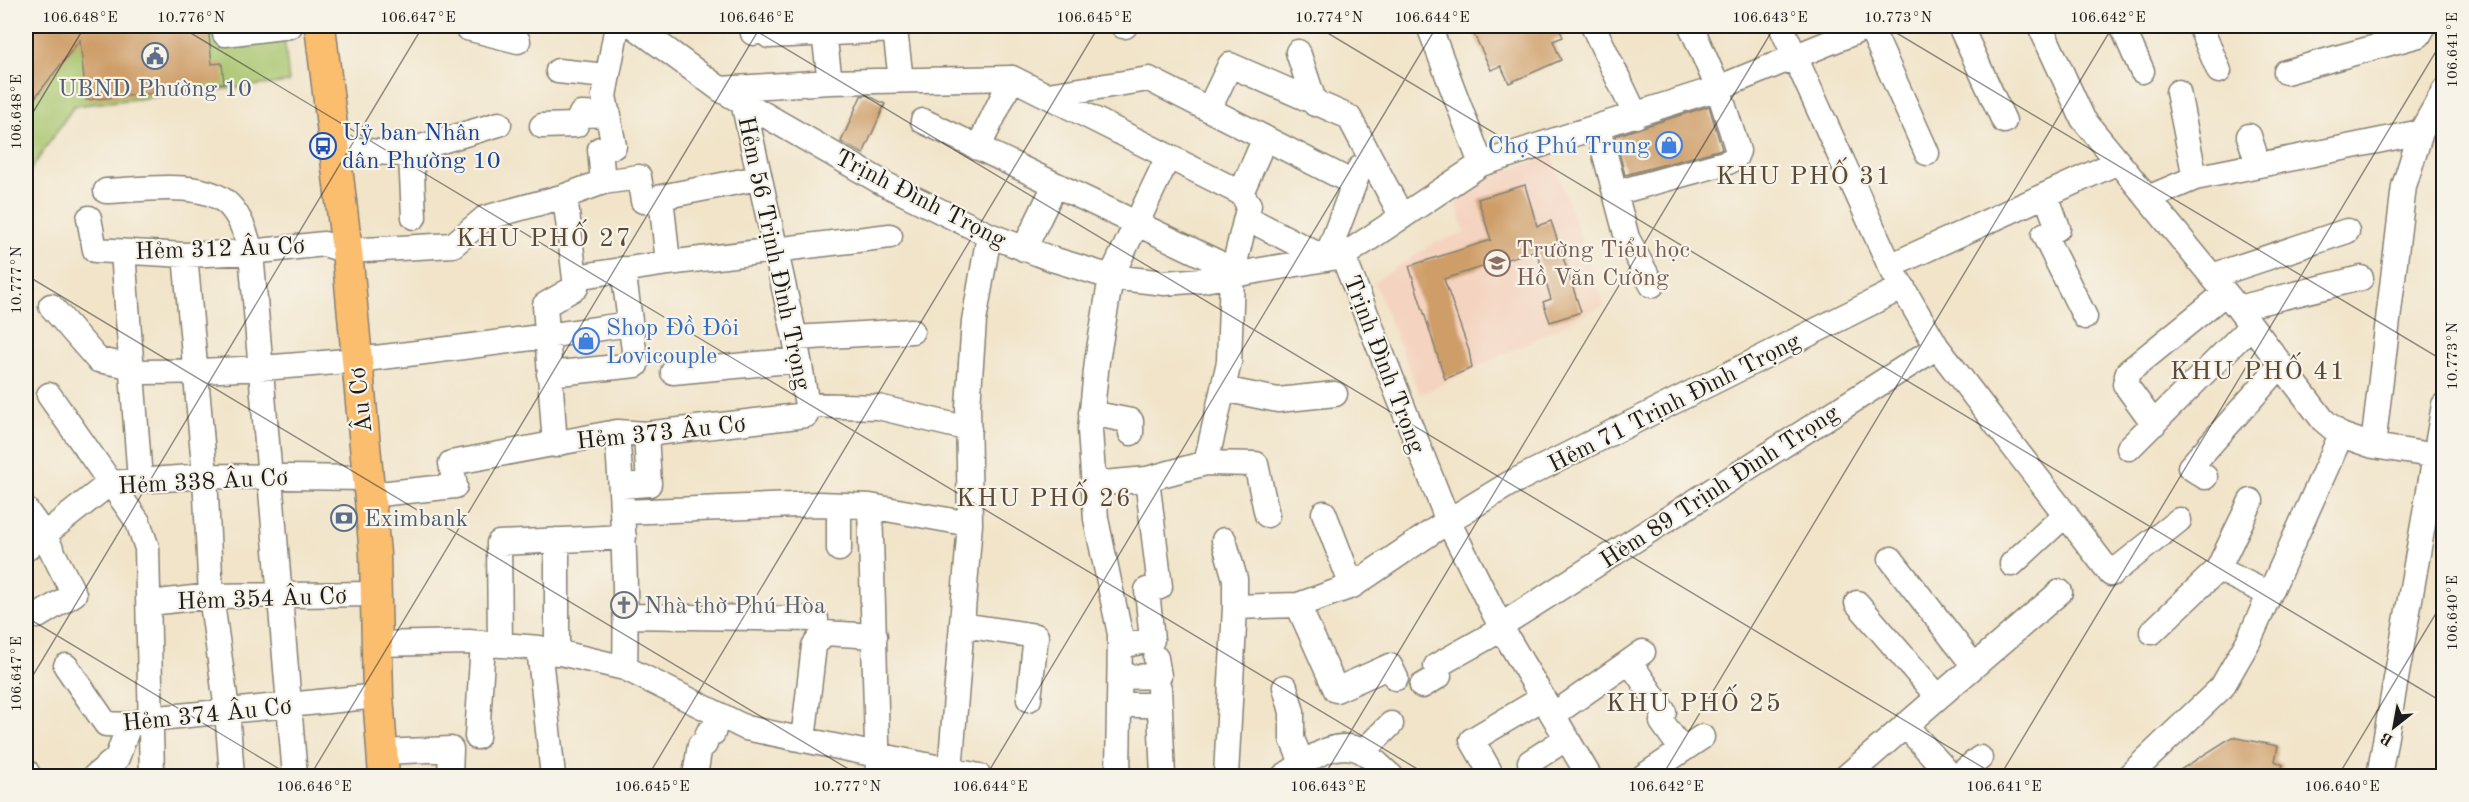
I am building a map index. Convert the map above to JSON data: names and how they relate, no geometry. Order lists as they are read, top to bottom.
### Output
{
  "streets": {
    "main road": ["Âu Cơ"],
    "street": [
      "Trịnh Đình Trọng",
      "Hẻm 312 Âu Cơ",
      "Hẻm 56 Trịnh Đình Trọng",
      "Hẻm 71 Trịnh Đình Trọng",
      "Hẻm 373 Âu Cơ",
      "Hẻm 338 Âu Cơ",
      "Hẻm 89 Trịnh Đình Trọng",
      "Hẻm 354 Âu Cơ",
      "Hẻm 374 Âu Cơ"
    ]
  },
  "crossings": [
    ["Trịnh Đình Trọng", "Hẻm 56 Trịnh Đình Trọng"],
    ["Trịnh Đình Trọng", "Hẻm 71 Trịnh Đình Trọng"],
    ["Trịnh Đình Trọng", "Hẻm 89 Trịnh Đình Trọng"],
    ["Hẻm 312 Âu Cơ", "Âu Cơ"],
    ["Hẻm 56 Trịnh Đình Trọng", "Hẻm 373 Âu Cơ"],
    ["Âu Cơ", "Hẻm 373 Âu Cơ"],
    ["Âu Cơ", "Hẻm 338 Âu Cơ"],
    ["Âu Cơ", "Hẻm 354 Âu Cơ"],
    ["Âu Cơ", "Hẻm 374 Âu Cơ"],
    ["Hẻm 373 Âu Cơ", "Hẻm 338 Âu Cơ"]
  ],
  "districts": [
    "KHU PHỐ 31",
    "KHU PHỐ 27",
    "KHU PHỐ 41",
    "KHU PHỐ 26",
    "KHU PHỐ 25"
  ],
  "places": {
    "public building": ["UBND Phường 10"],
    "shop": ["Chợ Phú Trung", "Shop Đồ Đôi Lovicouple"],
    "bus stop": ["Uỷ ban Nhân dân Phường 10"],
    "school or university": ["Trường Tiểu học Hồ Văn Cường"],
    "bank": ["Eximbank"],
    "church": ["Nhà thờ Phú Hòa"]
  },
  "north": "bottom left",
  "coordinates": [
    "106.648°E",
    "10.776°N",
    "106.647°E",
    "106.646°E",
    "106.645°E",
    "10.774°N",
    "106.644°E",
    "106.643°E",
    "10.773°N",
    "106.642°E",
    "106.641°E",
    "10.777°N",
    "106.640°E"
  ]
}
